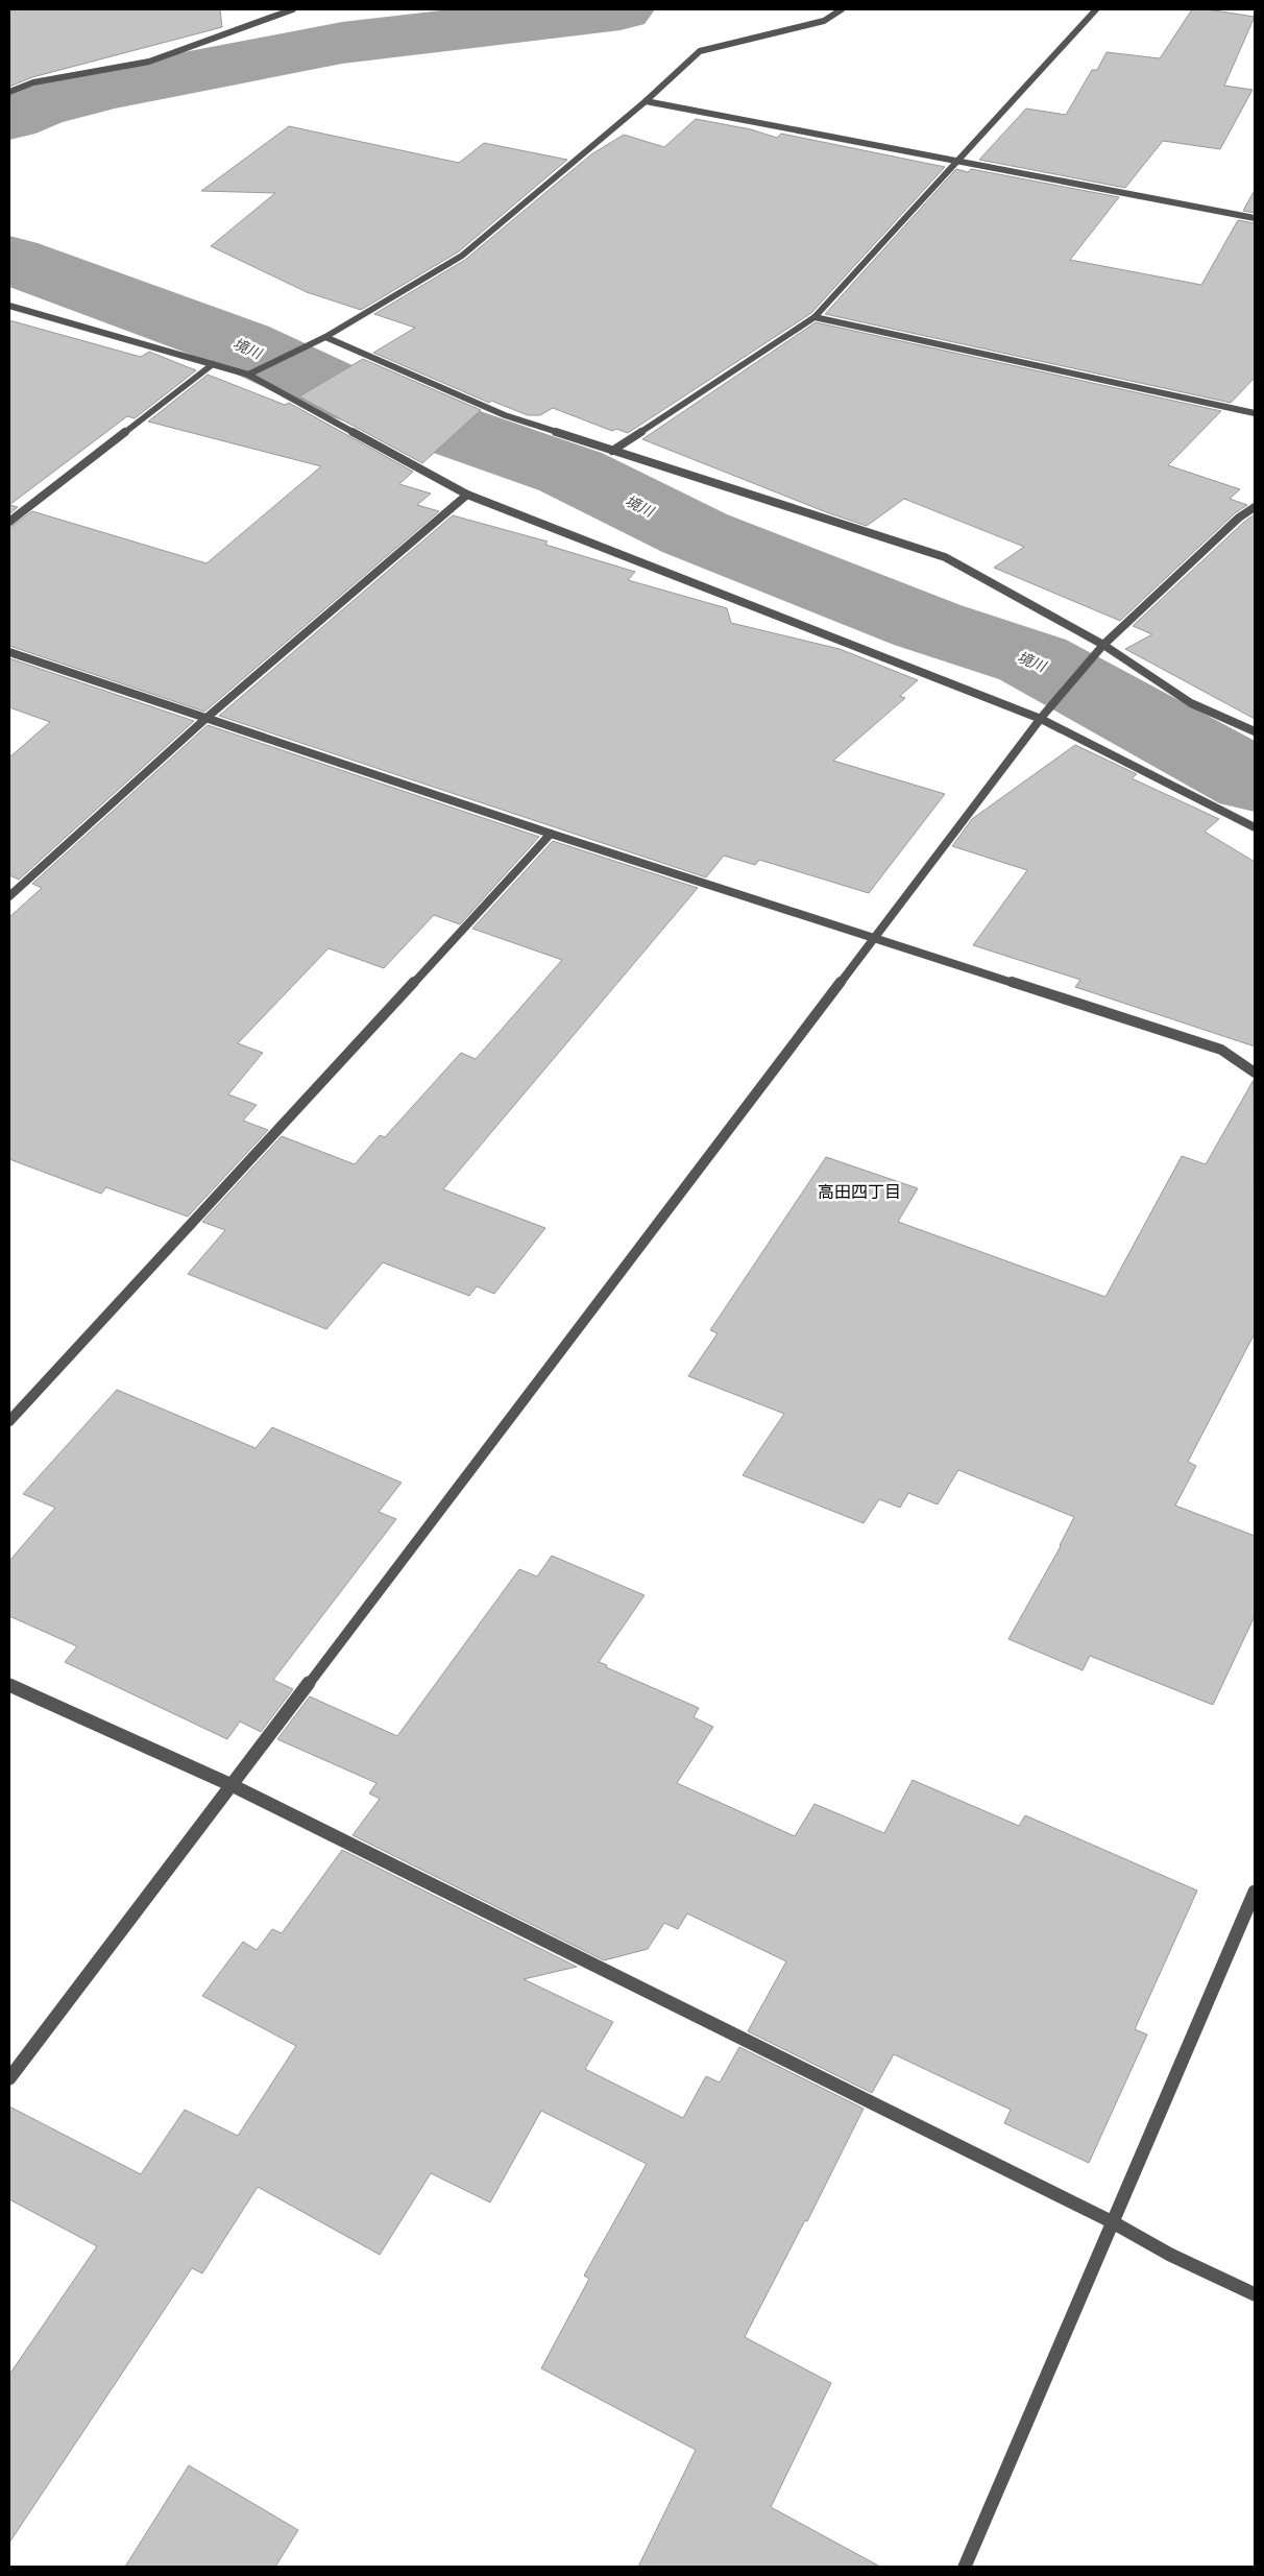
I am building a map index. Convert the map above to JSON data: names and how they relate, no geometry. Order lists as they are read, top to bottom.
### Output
{
  "districts": ["高田四丁目"],
  "water": ["境川"]
}
